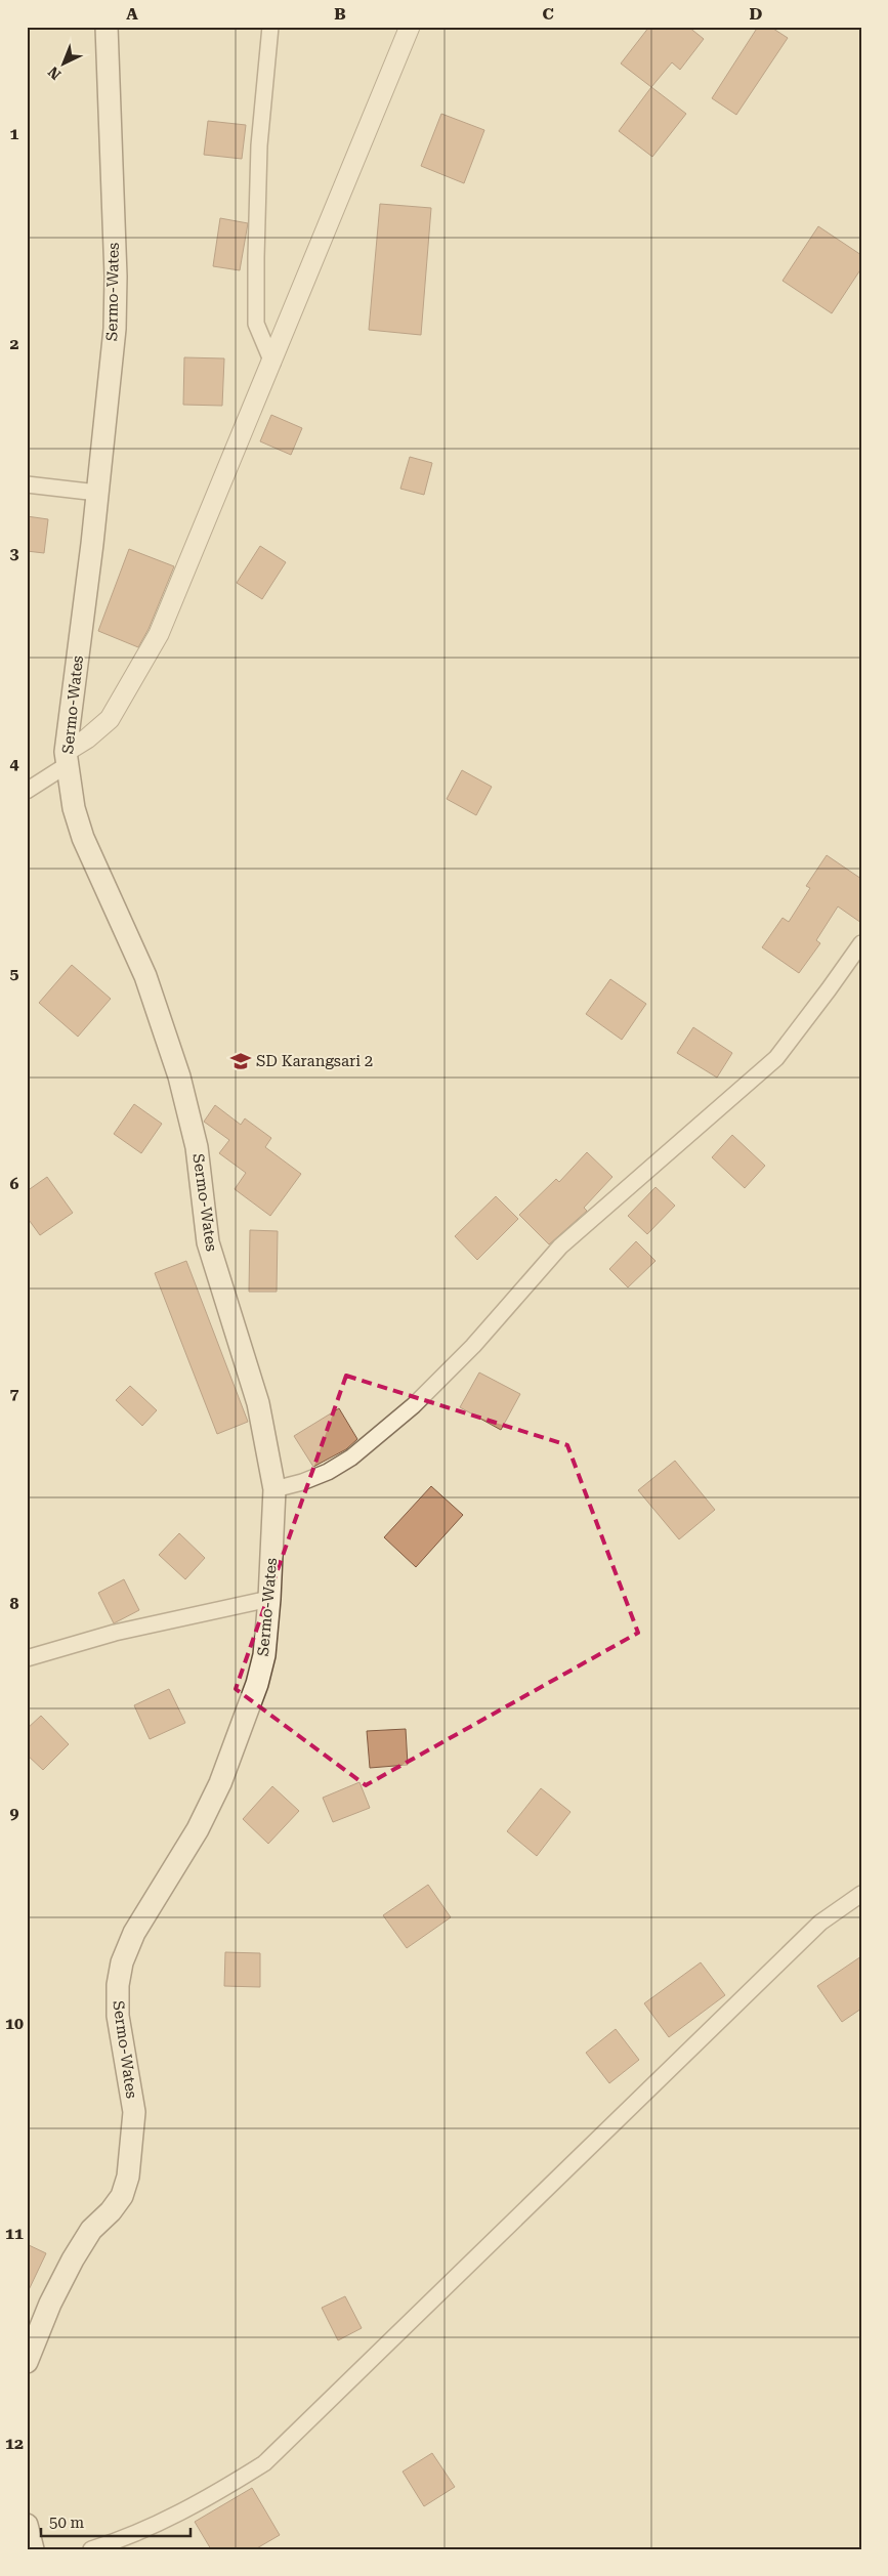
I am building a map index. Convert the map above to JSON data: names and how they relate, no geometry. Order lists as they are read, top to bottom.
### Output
{
  "streets": {
    "main road": ["Sermo-Wates"]
  },
  "places": {
    "school or university": ["SD Karangsari 2"]
  },
  "scale_bar": "50 m",
  "north": "bottom left",
  "grid": {
    "columns": [
      "A",
      "B",
      "C",
      "D"
    ],
    "rows": [
      "1",
      "2",
      "3",
      "4",
      "5",
      "6",
      "7",
      "8",
      "9",
      "10",
      "11",
      "12"
    ]
  }
}
